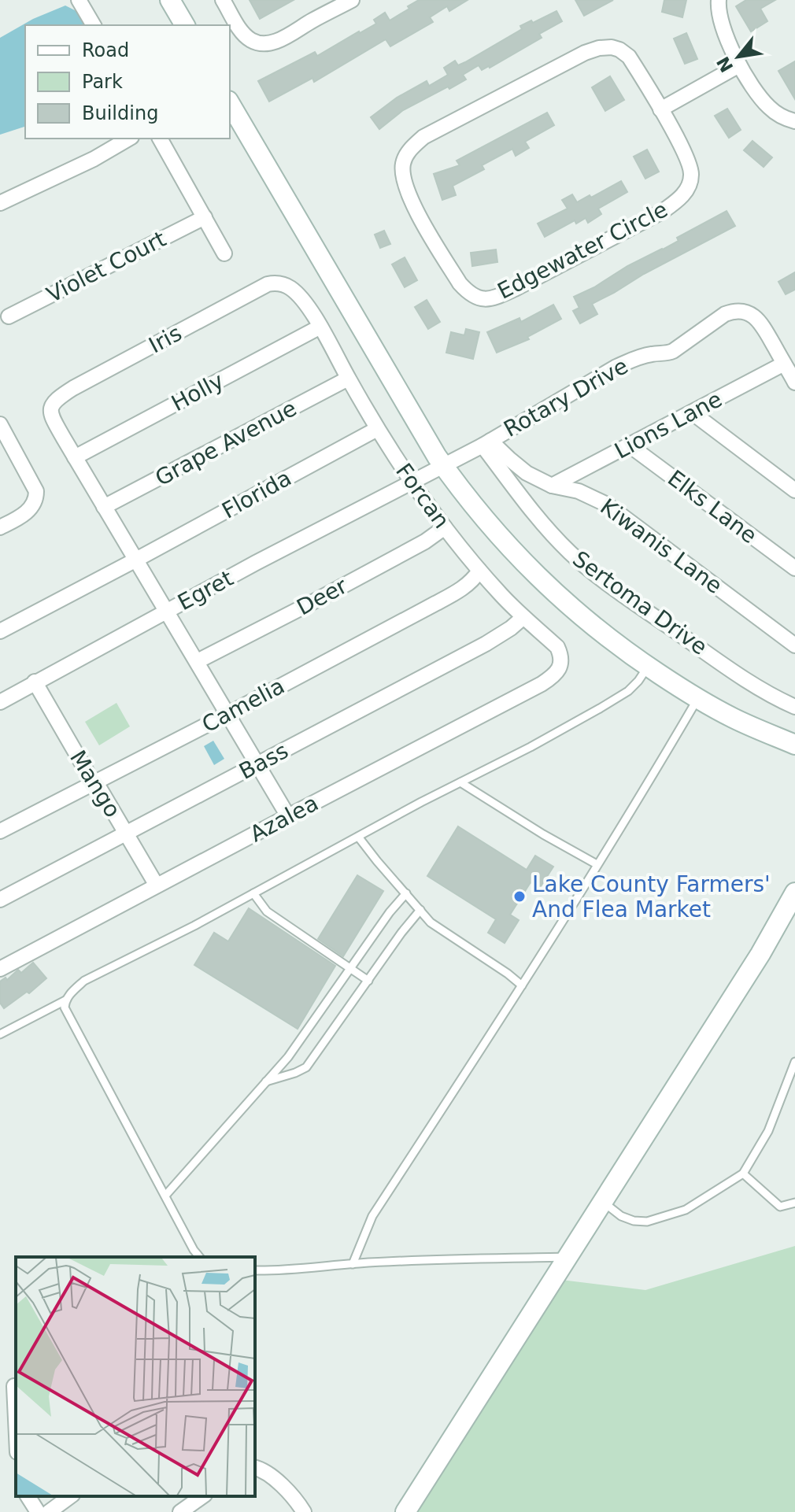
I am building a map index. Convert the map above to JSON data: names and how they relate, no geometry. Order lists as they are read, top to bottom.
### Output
{
  "streets": {
    "street": [
      "Edgewater Circle",
      "Violet Court",
      "Iris",
      "Holly",
      "Rotary Drive",
      "Lions Lane",
      "Grape Avenue",
      "Florida",
      "Forcan",
      "Elks Lane",
      "Kiwanis Lane",
      "Egret",
      "Deer",
      "Sertoma Drive",
      "Camelia",
      "Bass",
      "Mango",
      "Azalea"
    ]
  },
  "crossings": [
    ["Iris", "Holly"],
    ["Iris", "Grape Avenue"],
    ["Iris", "Florida"],
    ["Iris", "Forcan"],
    ["Iris", "Egret"],
    ["Iris", "Deer"],
    ["Iris", "Camelia"],
    ["Iris", "Bass"],
    ["Iris", "Azalea"],
    ["Holly", "Forcan"],
    ["Rotary Drive", "Lions Lane"],
    ["Rotary Drive", "Forcan"],
    ["Rotary Drive", "Kiwanis Lane"],
    ["Rotary Drive", "Egret"],
    ["Rotary Drive", "Sertoma Drive"],
    ["Lions Lane", "Elks Lane"],
    ["Lions Lane", "Kiwanis Lane"],
    ["Grape Avenue", "Forcan"],
    ["Florida", "Forcan"],
    ["Forcan", "Egret"],
    ["Forcan", "Deer"],
    ["Forcan", "Camelia"],
    ["Forcan", "Bass"],
    ["Forcan", "Azalea"],
    ["Kiwanis Lane", "Sertoma Drive"],
    ["Egret", "Mango"],
    ["Camelia", "Mango"],
    ["Bass", "Mango"],
    ["Mango", "Azalea"]
  ],
  "places": ["Lake County Farmers' And Flea Market"],
  "legend": ["Road", "Park", "Building"],
  "north": "bottom left"
}
